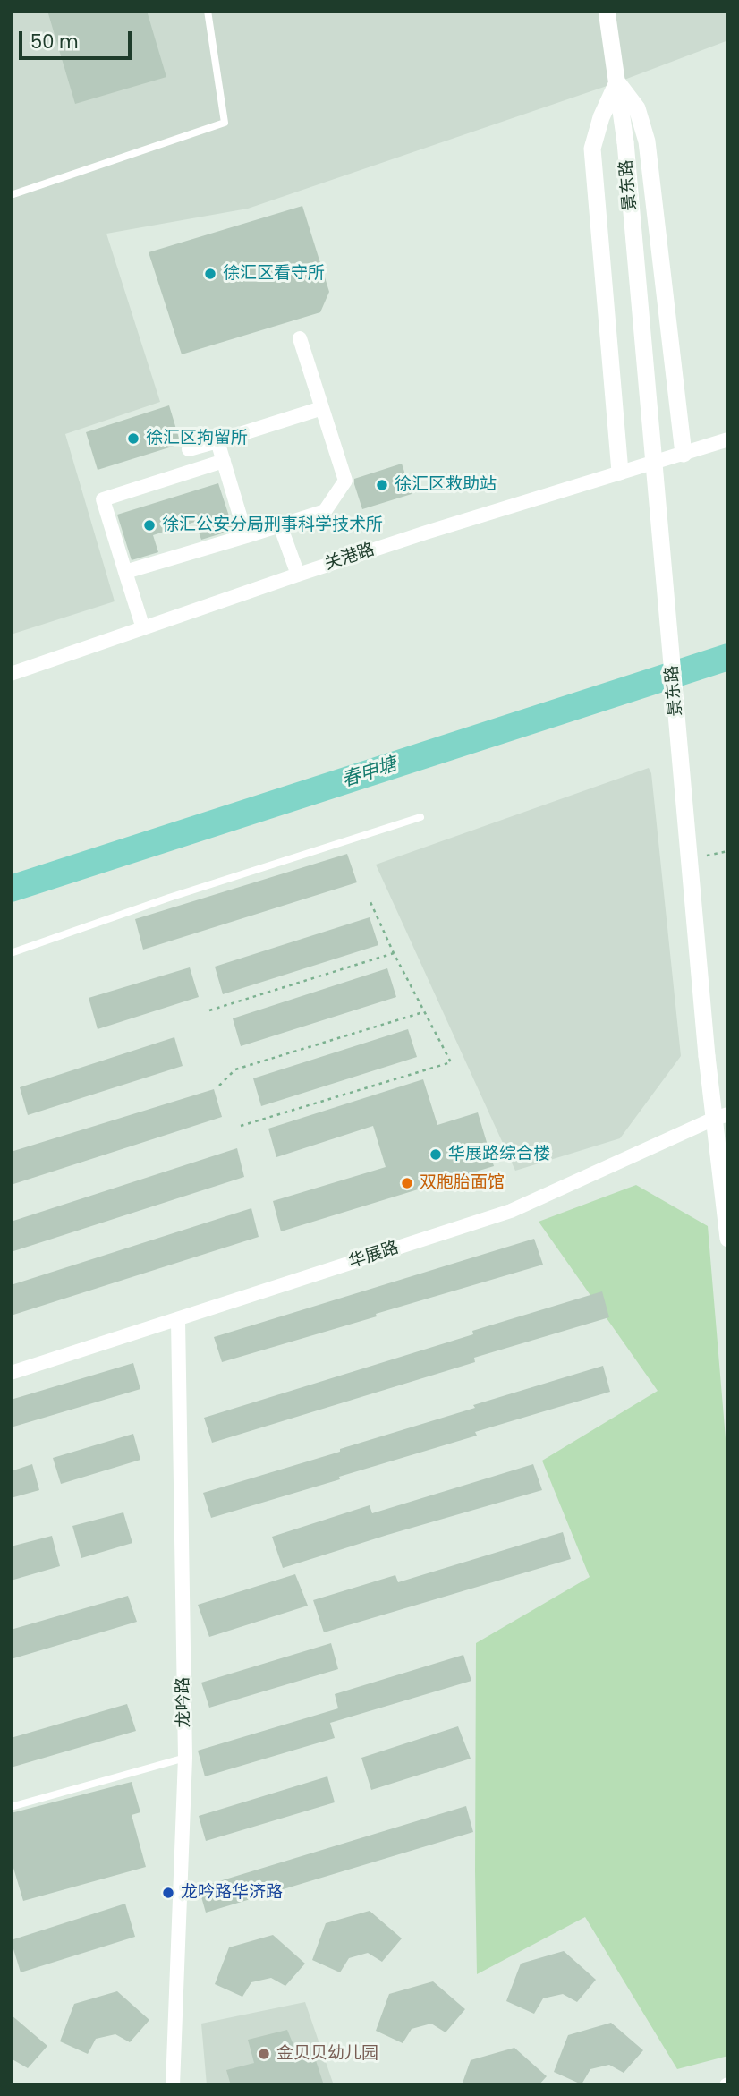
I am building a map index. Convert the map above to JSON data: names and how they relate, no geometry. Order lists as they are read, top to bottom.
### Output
{
  "streets": {
    "street": [
      "景东路",
      "关港路",
      "华展路",
      "龙吟路"
    ]
  },
  "crossings": [
    ["景东路", "华展路"],
    ["华展路", "龙吟路"]
  ],
  "water": ["春申塘"],
  "places": [
    "徐汇区看守所",
    "徐汇区拘留所",
    "徐汇区救助站",
    "徐汇公安分局刑事科学技术所",
    "华展路综合楼",
    "双胞胎面馆",
    "龙吟路华济路",
    "金贝贝幼儿园"
  ],
  "scale_bar": "50 m"
}
